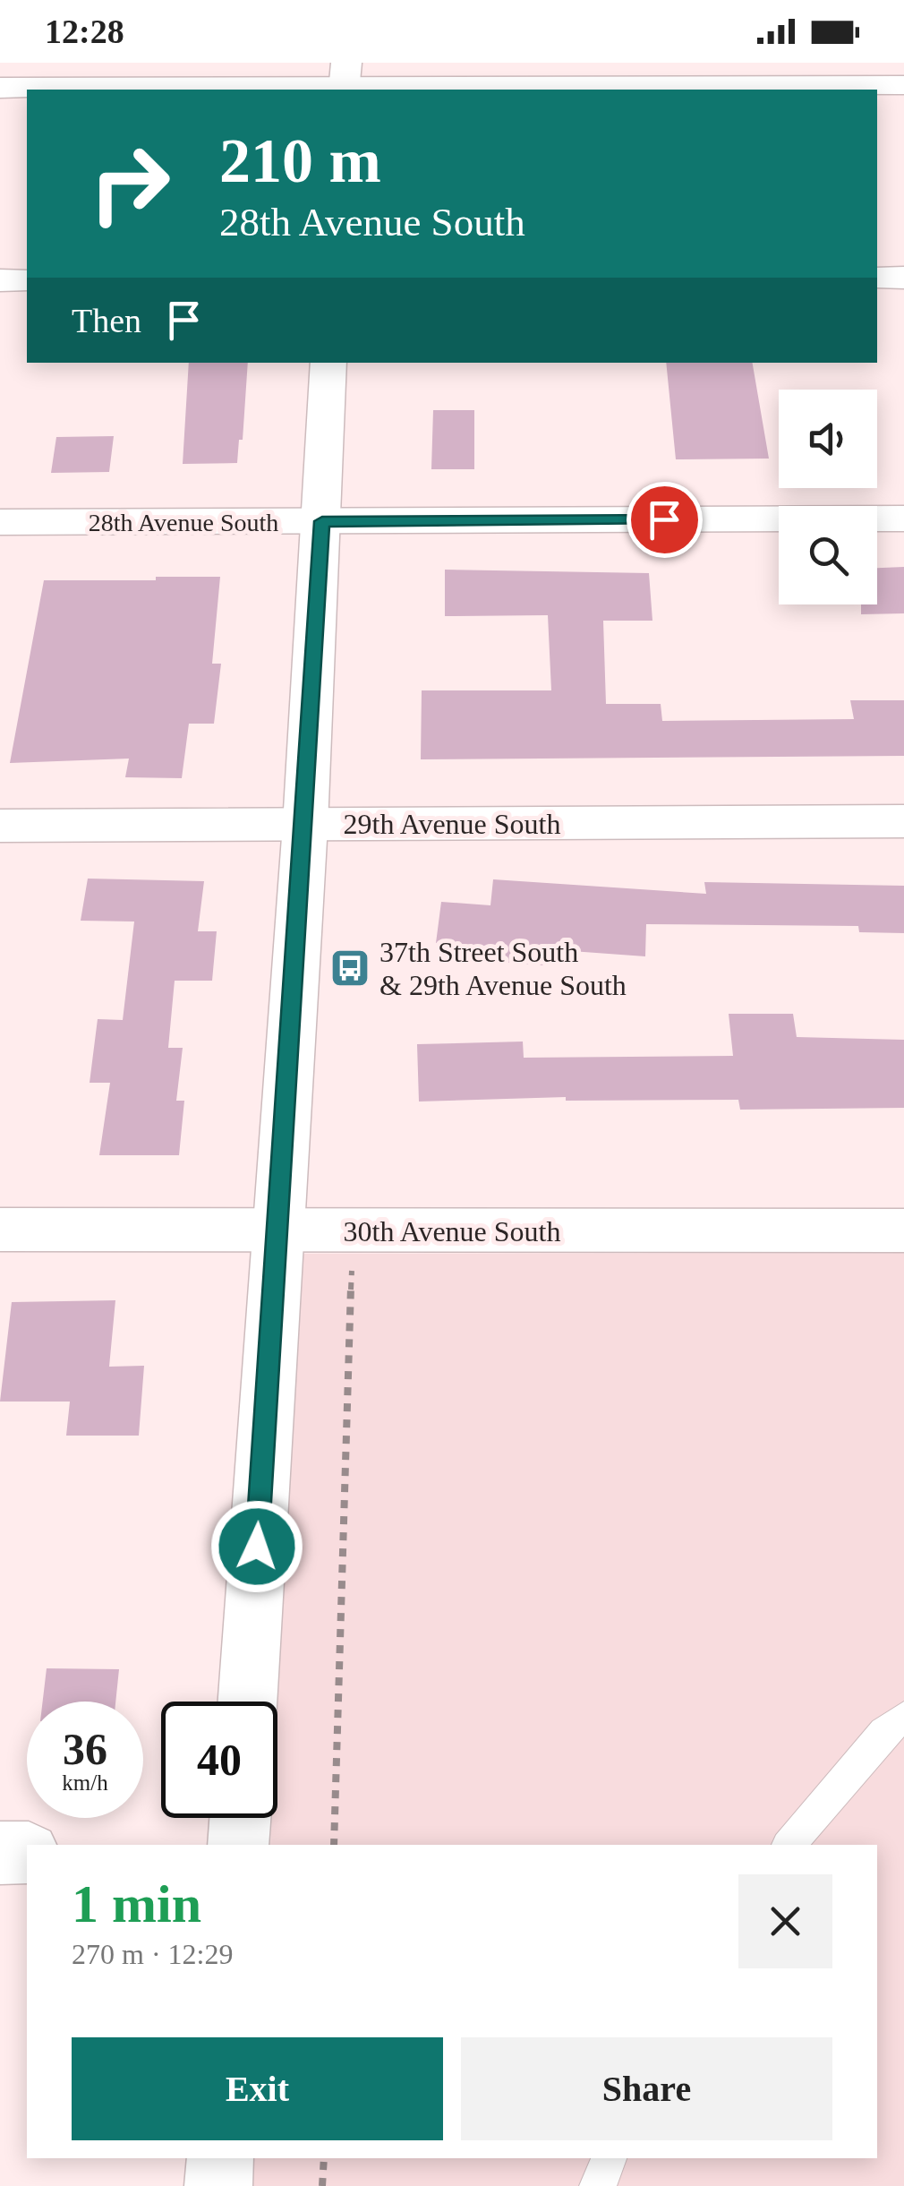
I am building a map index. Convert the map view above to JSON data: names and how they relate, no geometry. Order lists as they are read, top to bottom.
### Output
{
  "streets": {
    "street": ["28th Avenue South", "29th Avenue South", "30th Avenue South"]
  },
  "places": {
    "bus stop": ["37th Street South & 29th Avenue South"]
  },
  "page": {
    "status": "12:28",
    "turn": ["210 m", "28th Avenue South"],
    "then": "Then",
    "speed": "36 km/h",
    "limit": "40",
    "heading": ["1 min", "270 m · 12:29"],
    "buttons": ["Exit", "Share"]
  }
}
